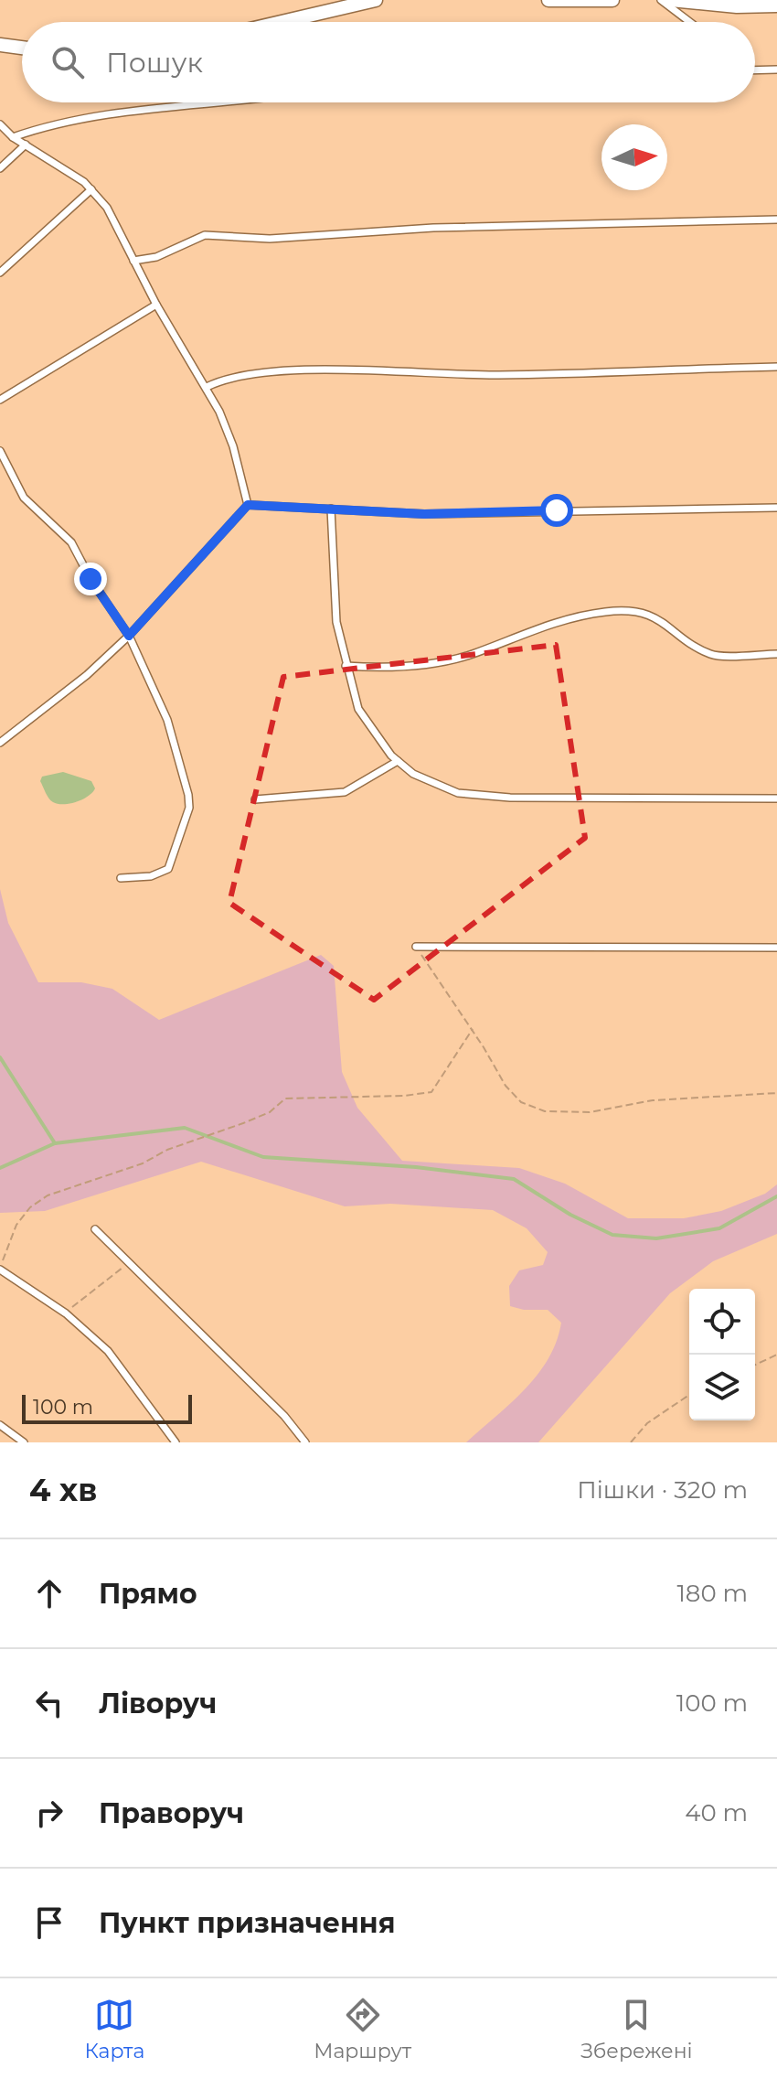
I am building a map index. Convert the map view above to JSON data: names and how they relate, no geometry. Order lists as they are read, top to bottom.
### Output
{
  "scale_bar": "100 m",
  "north": "right",
  "page": {
    "search": "Пошук",
    "scale": "100 m",
    "heading": ["4 хв", "Пішки · 320 m"],
    "list": [
      ["Прямо", "180 m"],
      ["Ліворуч", "100 m"],
      ["Праворуч", "40 m"],
      "Пункт призначення"
    ],
    "nav": ["Карта", "Маршрут", "Збережені"]
  }
}
